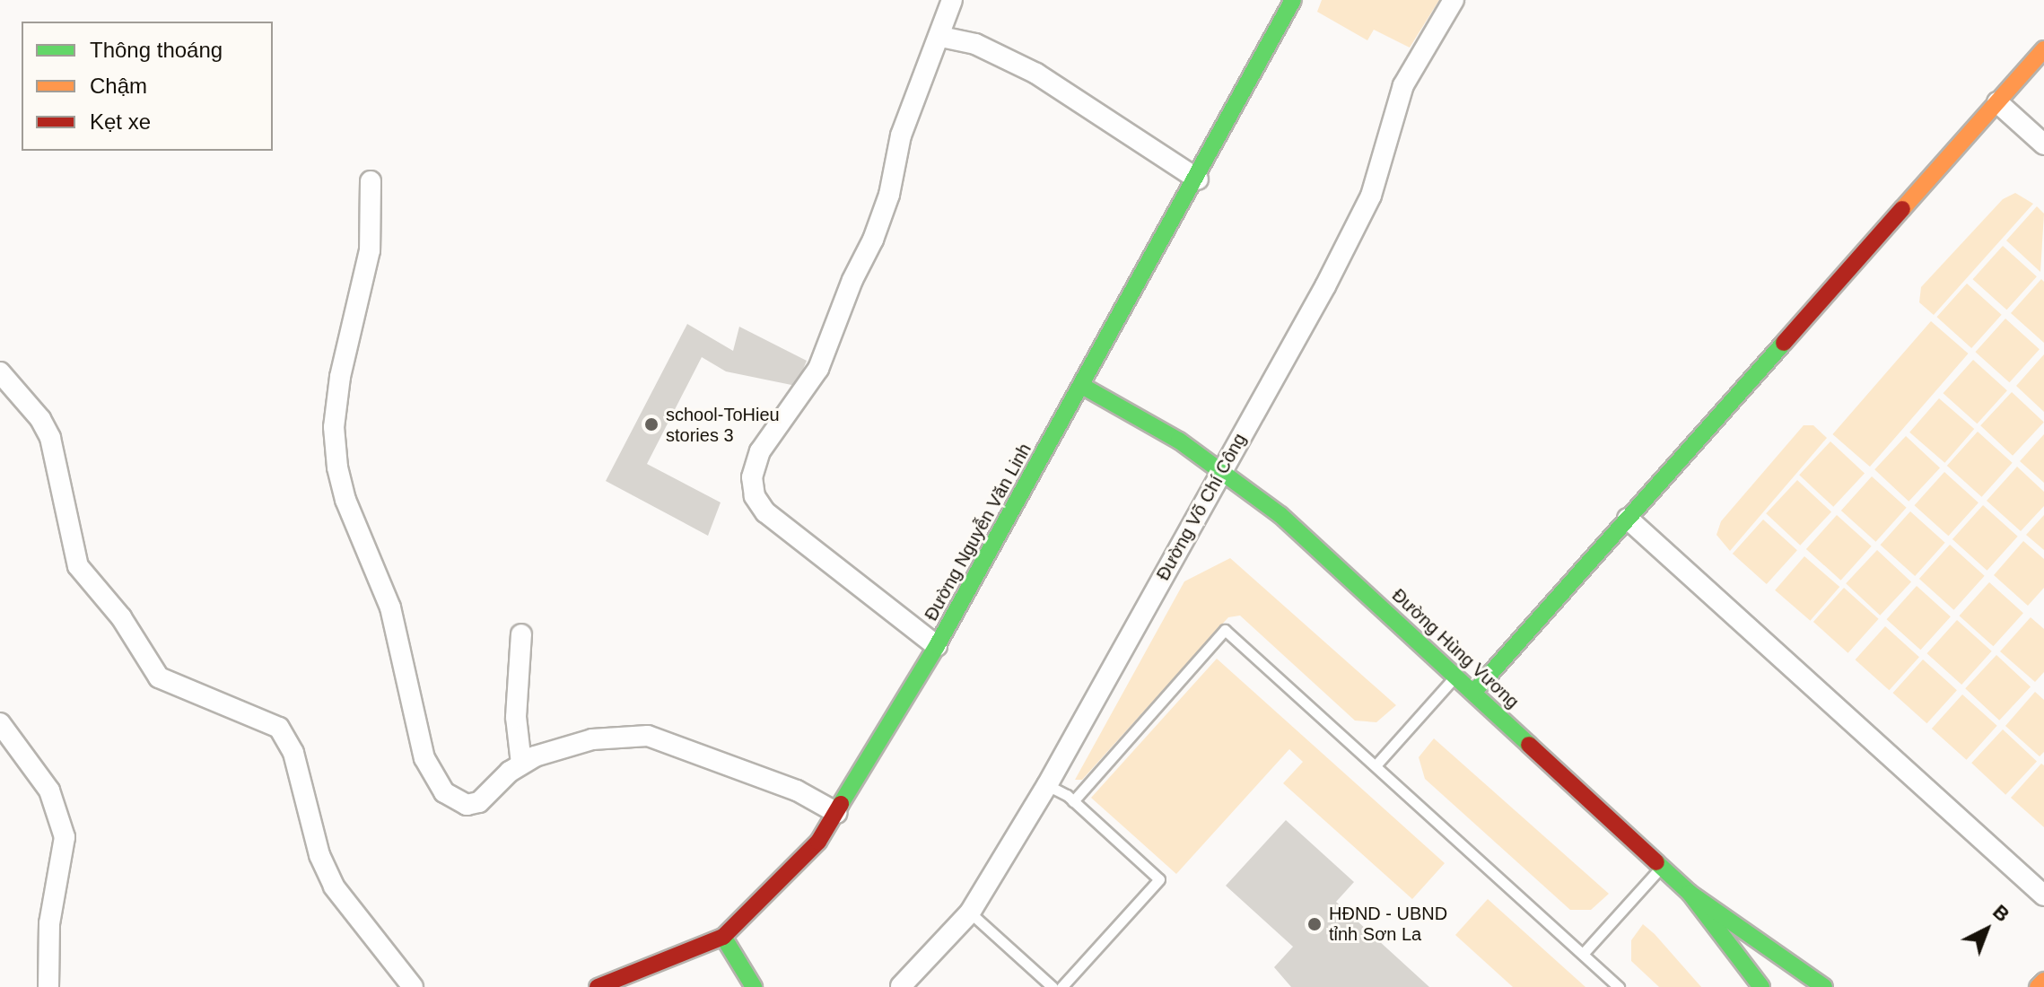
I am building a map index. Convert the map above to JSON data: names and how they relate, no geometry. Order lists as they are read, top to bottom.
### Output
{
  "streets": {
    "street": ["Đường Võ Chí Công", "Đường Nguyễn Văn Linh", "Đường Hùng Vương"]
  },
  "crossings": [
    ["Đường Võ Chí Công", "Đường Hùng Vương"],
    ["Đường Nguyễn Văn Linh", "Đường Hùng Vương"]
  ],
  "places": ["school-ToHieu stories 3", "HĐND - UBND tỉnh Sơn La"],
  "legend": ["Thông thoáng", "Chậm", "Kẹt xe"],
  "north": "top right"
}
